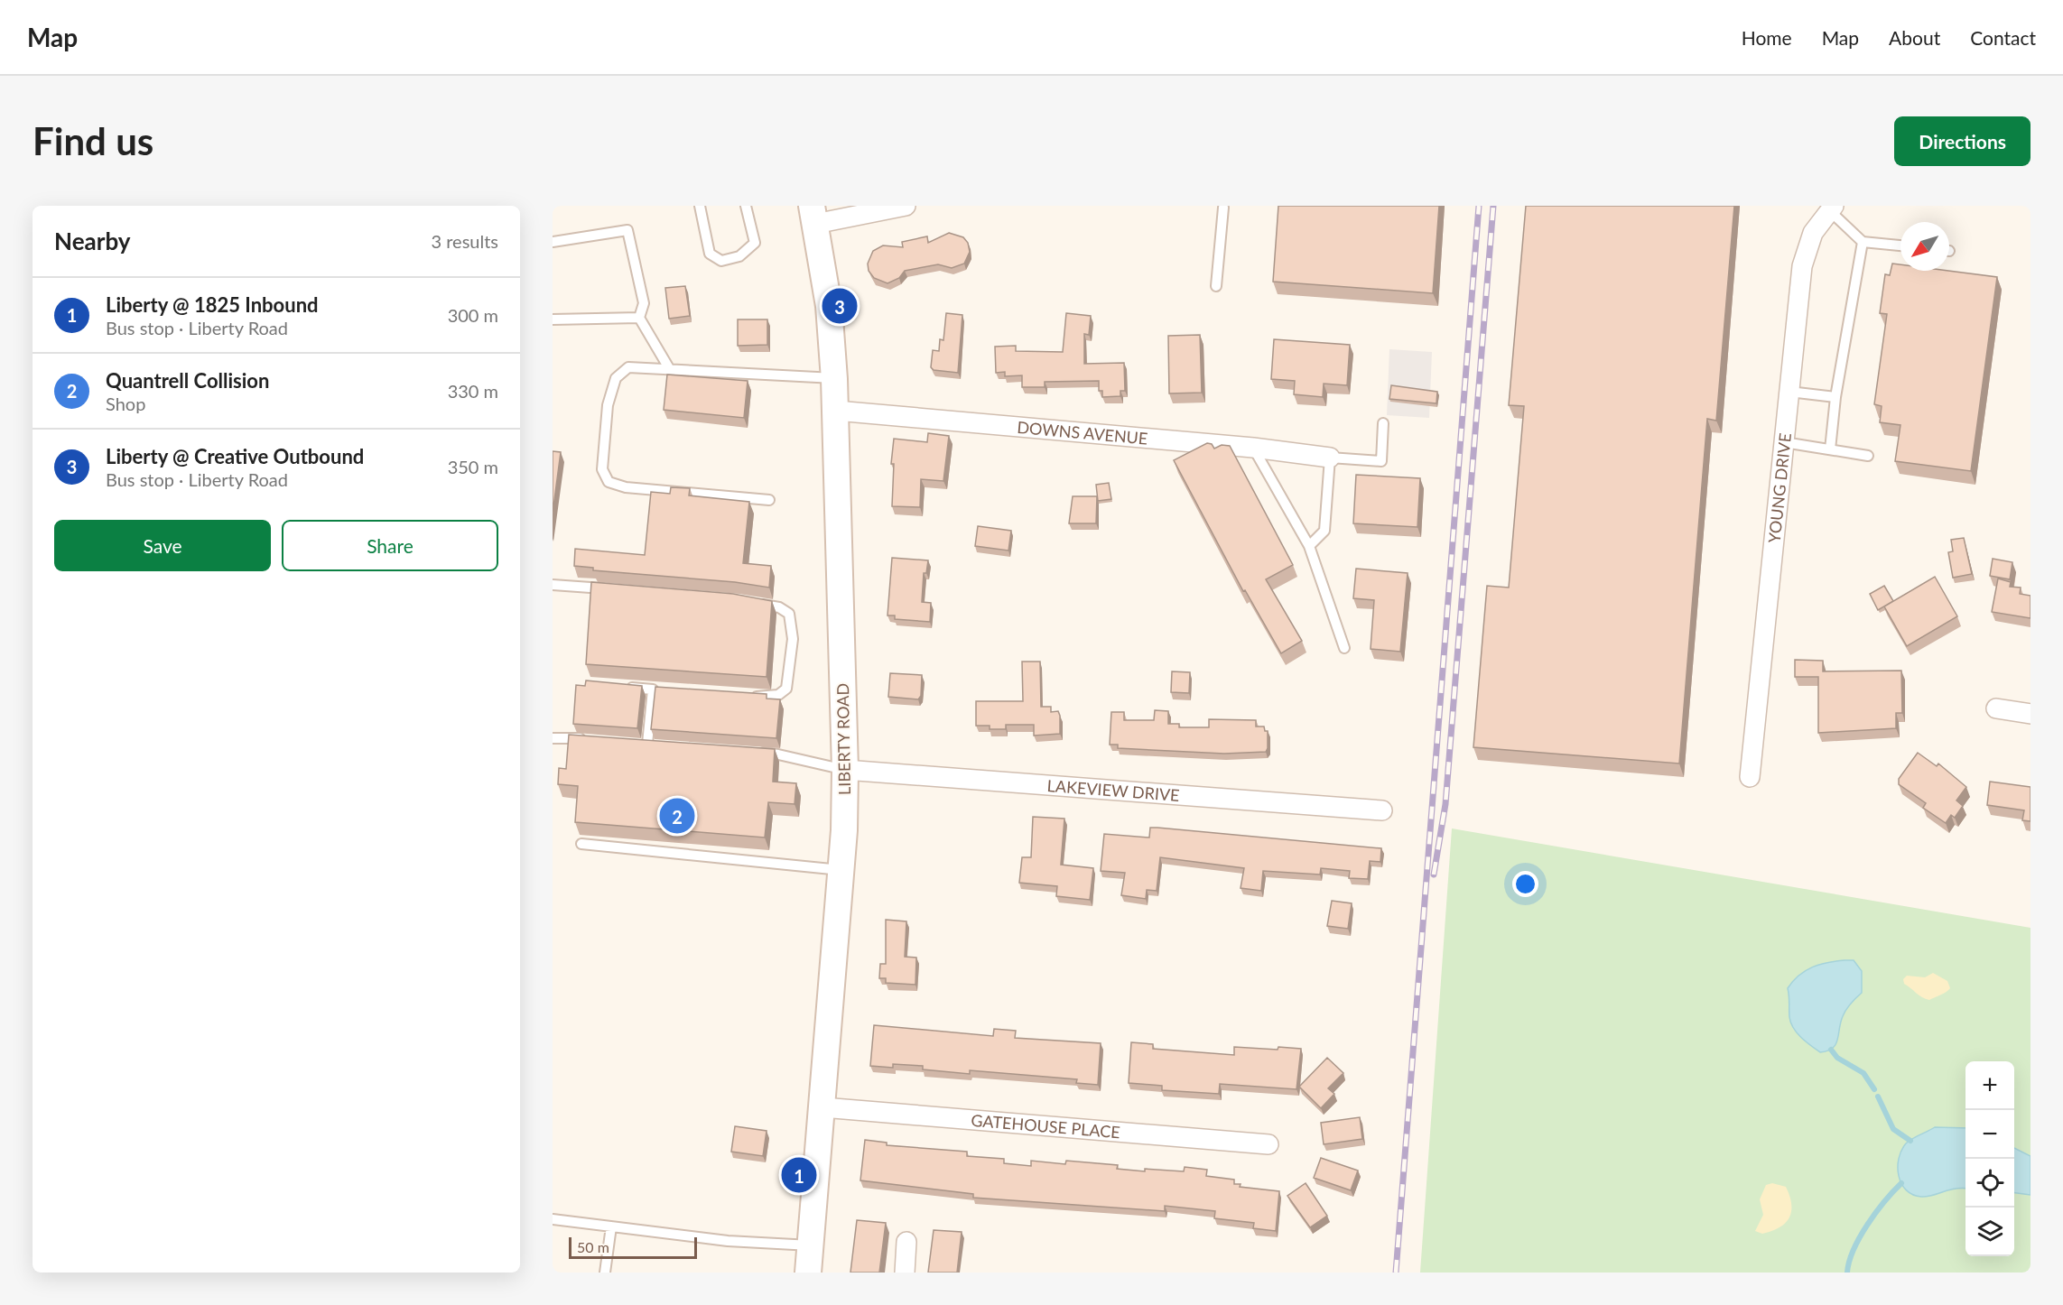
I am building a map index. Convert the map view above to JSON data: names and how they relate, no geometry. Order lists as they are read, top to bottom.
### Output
{
  "streets": {
    "main road": ["LIBERTY ROAD"],
    "street": [
      "DOWNS AVENUE",
      "YOUNG DRIVE",
      "LAKEVIEW DRIVE",
      "GATEHOUSE PLACE"
    ]
  },
  "crossings": [
    ["DOWNS AVENUE", "LIBERTY ROAD"],
    ["LIBERTY ROAD", "LAKEVIEW DRIVE"],
    ["LIBERTY ROAD", "GATEHOUSE PLACE"]
  ],
  "scale_bar": "50 m",
  "north": "bottom left",
  "page": {
    "header": "Map",
    "nav": [
      "Home",
      "Map",
      "About",
      "Contact"
    ],
    "buttons": [
      "Directions",
      ["Save", "Share"]
    ],
    "title": "Find us",
    "heading": ["Nearby", "3 results"],
    "list": [
      {
        "mark": "1",
        "name": "Liberty @ 1825 Inbound",
        "note": "Bus stop · Liberty Road",
        "value": "300 m"
      },
      {
        "mark": "2",
        "name": "Quantrell Collision",
        "note": "Shop",
        "value": "330 m"
      },
      {
        "mark": "3",
        "name": "Liberty @ Creative Outbound",
        "note": "Bus stop · Liberty Road",
        "value": "350 m"
      }
    ],
    "pins": ["3", "2", "1"],
    "map_buttons": ["+", "−"],
    "scale": "50 m"
  }
}
